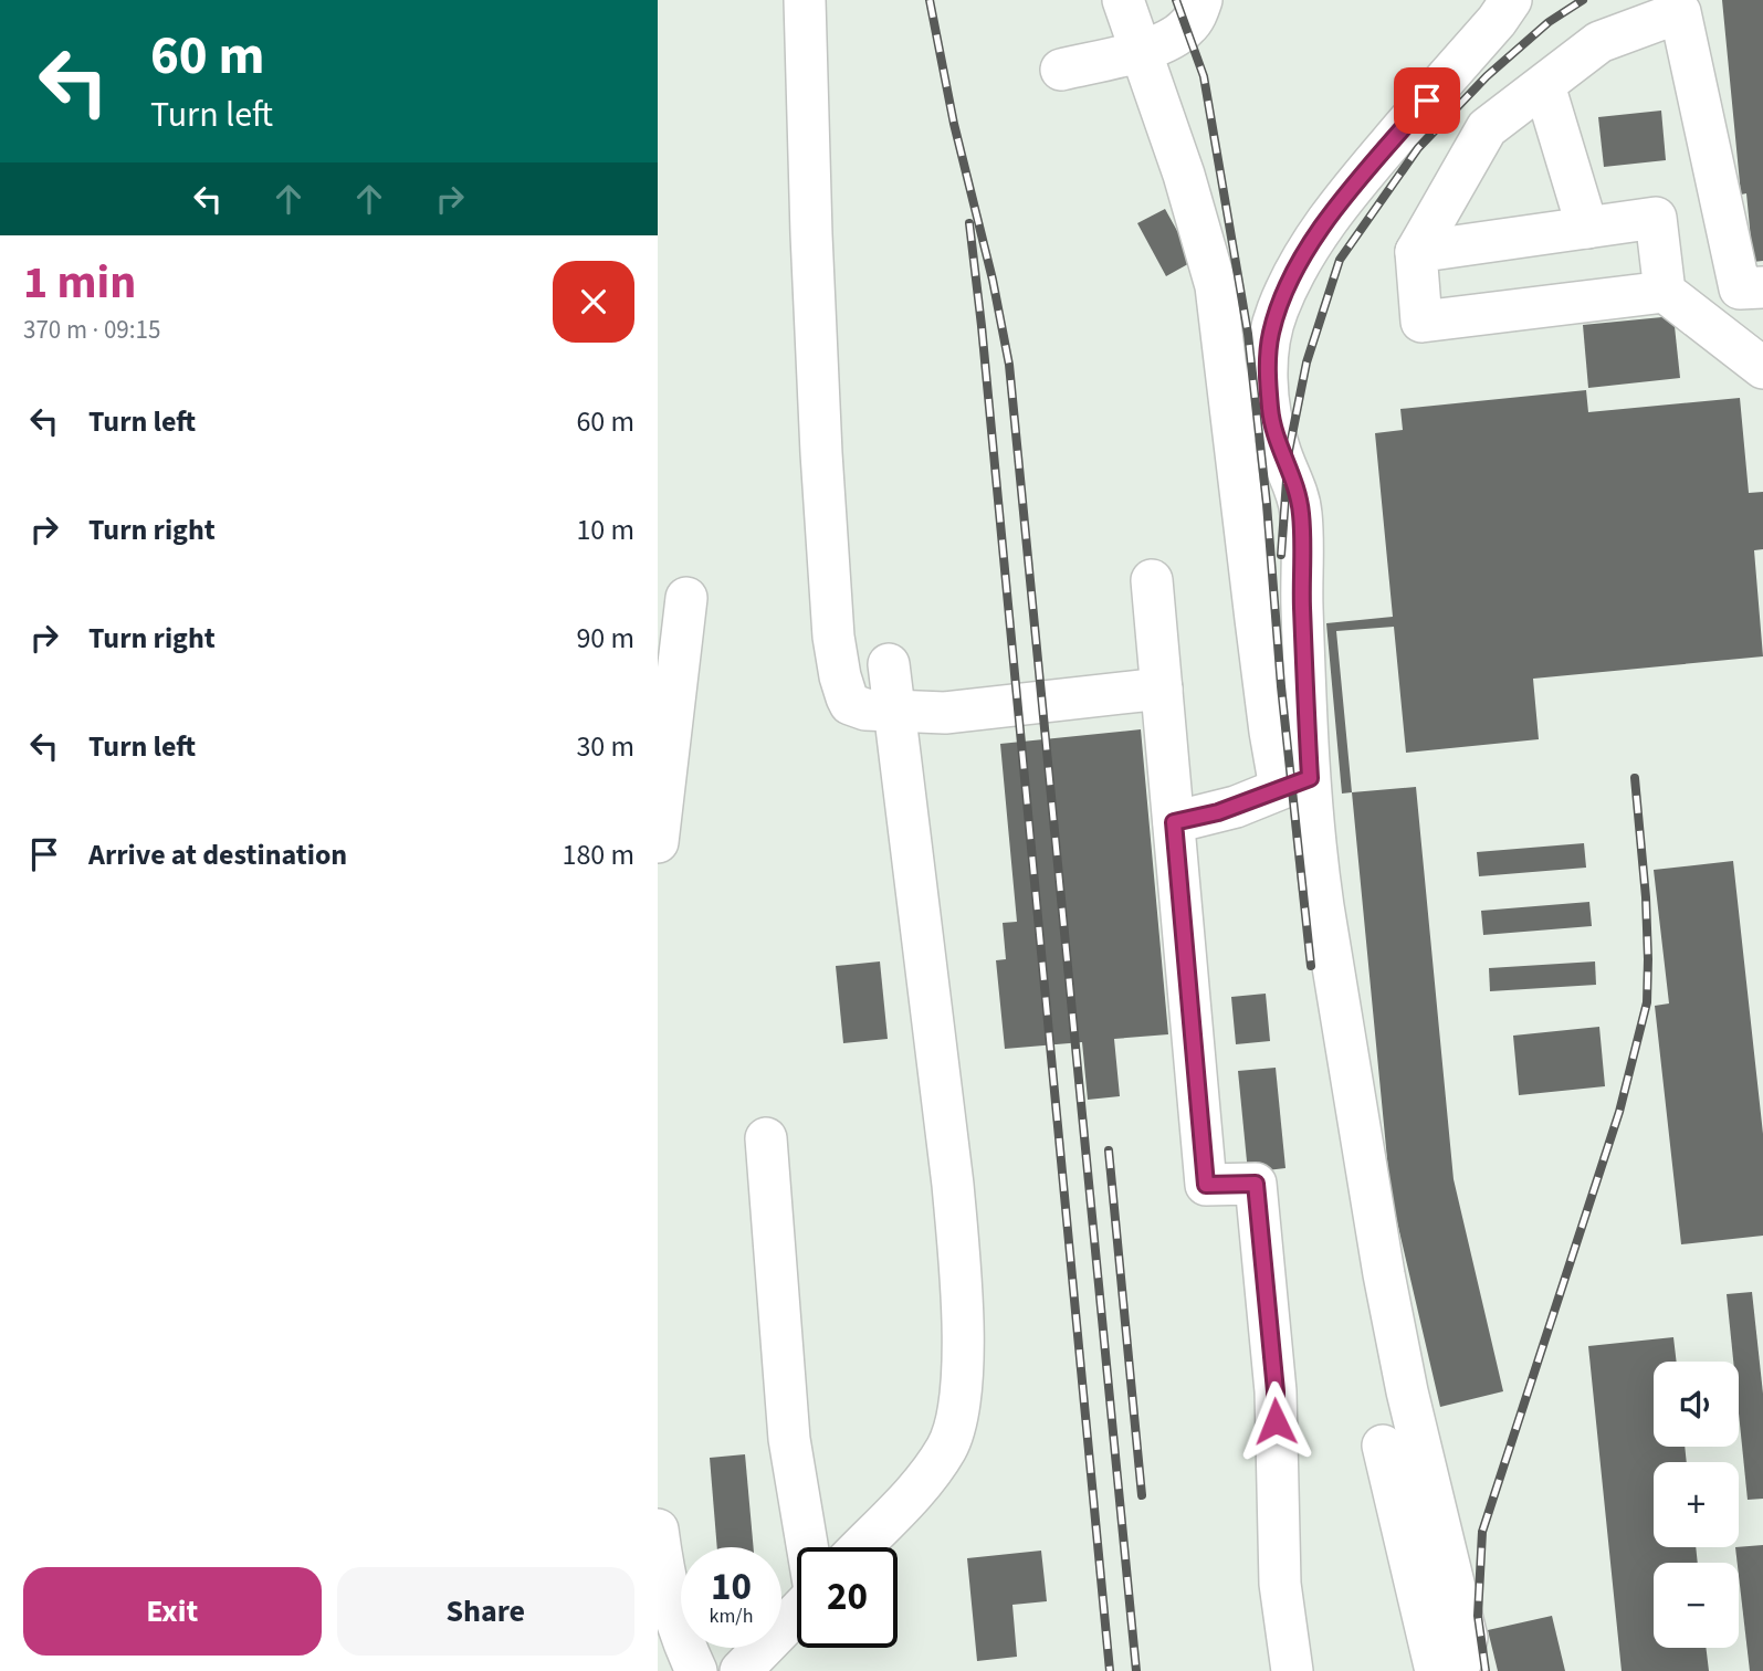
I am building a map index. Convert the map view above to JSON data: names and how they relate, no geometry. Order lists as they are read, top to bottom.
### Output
{
  "page": {
    "turn": ["60 m", "Turn left"],
    "heading": ["1 min", "370 m · 09:15"],
    "list": [
      {
        "name": "Turn left",
        "value": "60 m"
      },
      {
        "name": "Turn right",
        "value": "10 m"
      },
      {
        "name": "Turn right",
        "value": "90 m"
      },
      {
        "name": "Turn left",
        "value": "30 m"
      },
      {
        "name": "Arrive at destination",
        "value": "180 m"
      }
    ],
    "map_buttons": ["+", "−"],
    "speed": "10 km/h",
    "limit": "20",
    "buttons": ["Exit", "Share"]
  }
}
